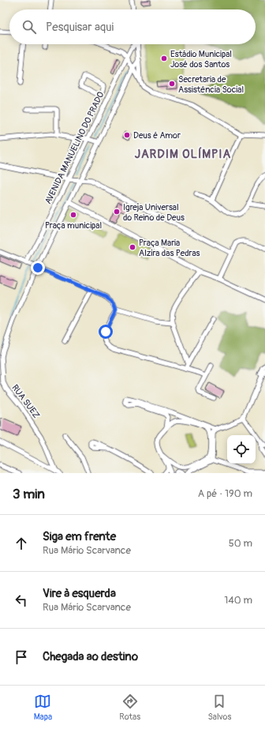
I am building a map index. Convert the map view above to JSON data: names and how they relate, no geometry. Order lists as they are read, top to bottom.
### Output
{
  "streets": {
    "street": ["AVENIDA MANUELINO DO PRADO", "RUA SUEZ"]
  },
  "districts": ["JARDIM OLÍMPIA"],
  "places": [
    "Estádio Municipal José dos Santos",
    "Secretaria de Assistência Social",
    "Deus é Amor",
    "Igreja Universal do Reino de Deus",
    "Praça municipal",
    "Praça Maria Alzira das Pedras"
  ],
  "page": {
    "search": "Pesquisar aqui",
    "heading": ["3 min", "A pé · 190 m"],
    "list": [
      ["Siga em frente", "Rua Mário Scarvance", "50 m"],
      ["Vire à esquerda", "Rua Mário Scarvance", "140 m"],
      "Chegada ao destino"
    ],
    "nav": ["Mapa", "Rotas", "Salvos"]
  }
}
